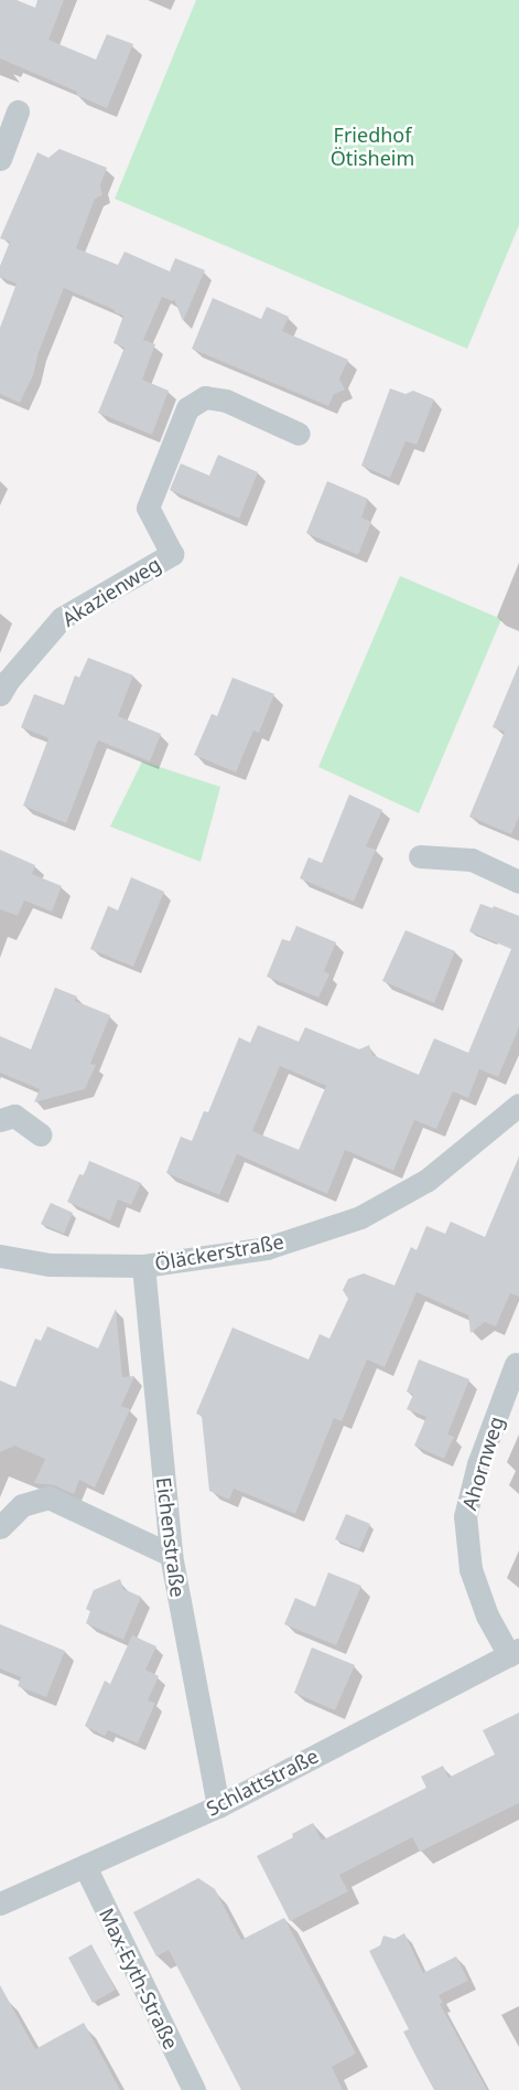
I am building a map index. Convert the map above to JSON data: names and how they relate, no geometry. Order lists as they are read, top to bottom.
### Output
{
  "streets": {
    "street": [
      "Akazienweg",
      "Öläckerstraße",
      "Ahornweg",
      "Eichenstraße",
      "Schlattstraße",
      "Max-Eyth-Straße"
    ]
  },
  "crossings": [
    ["Öläckerstraße", "Eichenstraße"],
    ["Ahornweg", "Schlattstraße"],
    ["Eichenstraße", "Schlattstraße"],
    ["Schlattstraße", "Max-Eyth-Straße"]
  ],
  "parks": ["Friedhof Ötisheim"]
}
